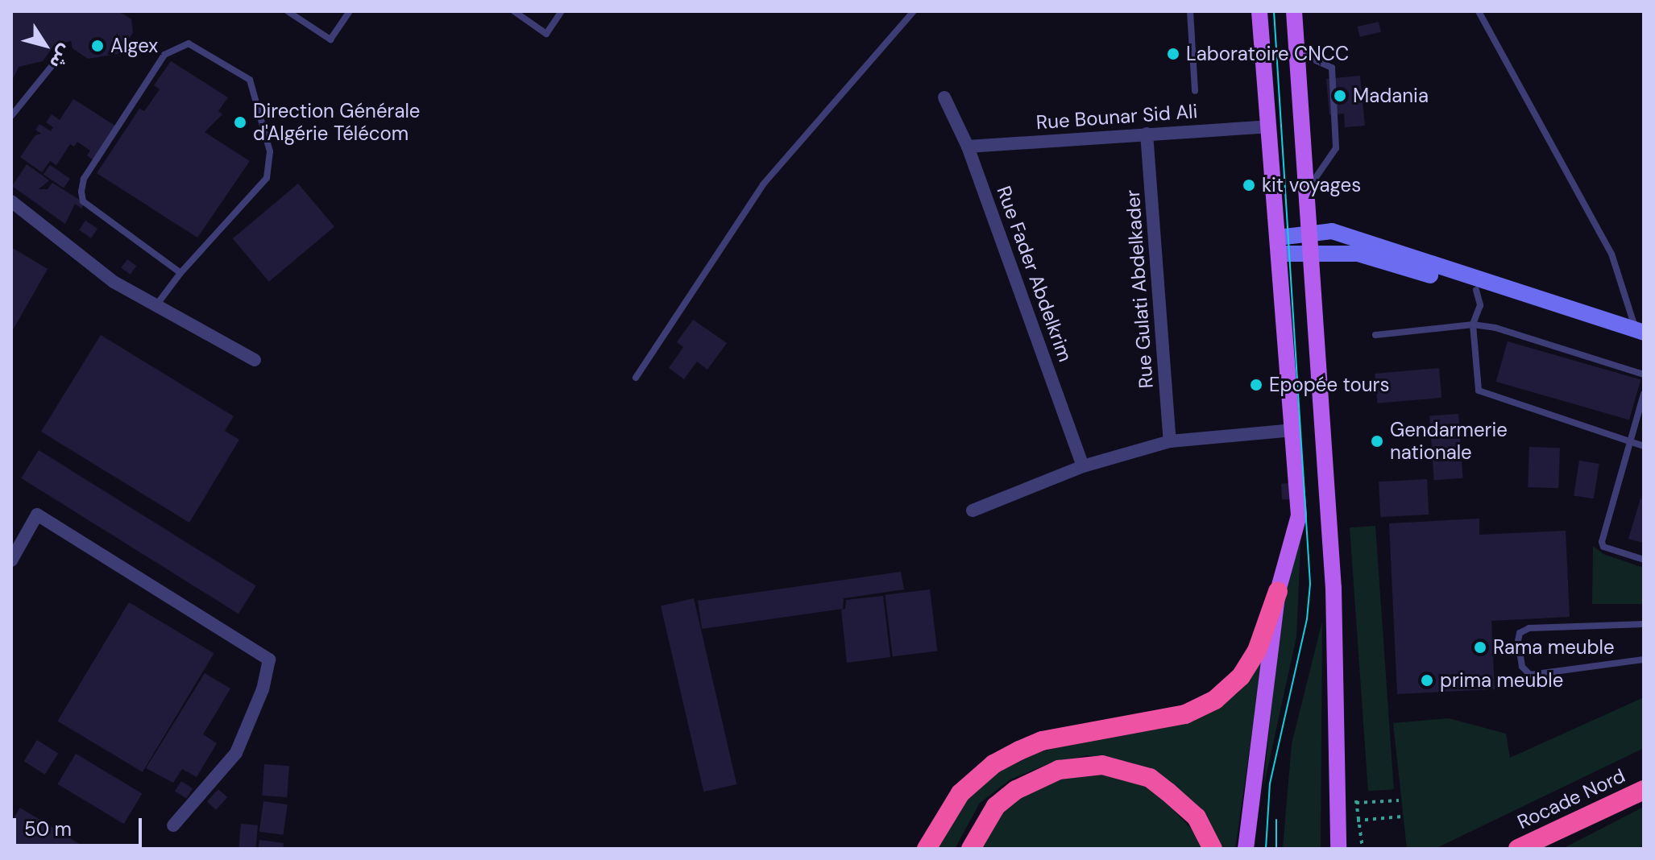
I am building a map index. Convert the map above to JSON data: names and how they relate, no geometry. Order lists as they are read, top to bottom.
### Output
{
  "streets": {
    "highway": ["Rocade Nord"],
    "street": ["Rue Bounar Sid Ali", "Rue Fader Abdelkrim", "Rue Gulati Abdelkader"]
  },
  "crossings": [
    ["Rue Bounar Sid Ali", "Rue Fader Abdelkrim"],
    ["Rue Bounar Sid Ali", "Rue Gulati Abdelkader"]
  ],
  "places": [
    "Algex",
    "Laboratoire CNCC",
    "Madania",
    "Direction Générale d'Algérie Télécom",
    "kit voyages",
    "Epopée tours",
    "Gendarmerie nationale",
    "Rama meuble",
    "prima meuble"
  ],
  "scale_bar": "50 m",
  "north": "bottom right"
}
